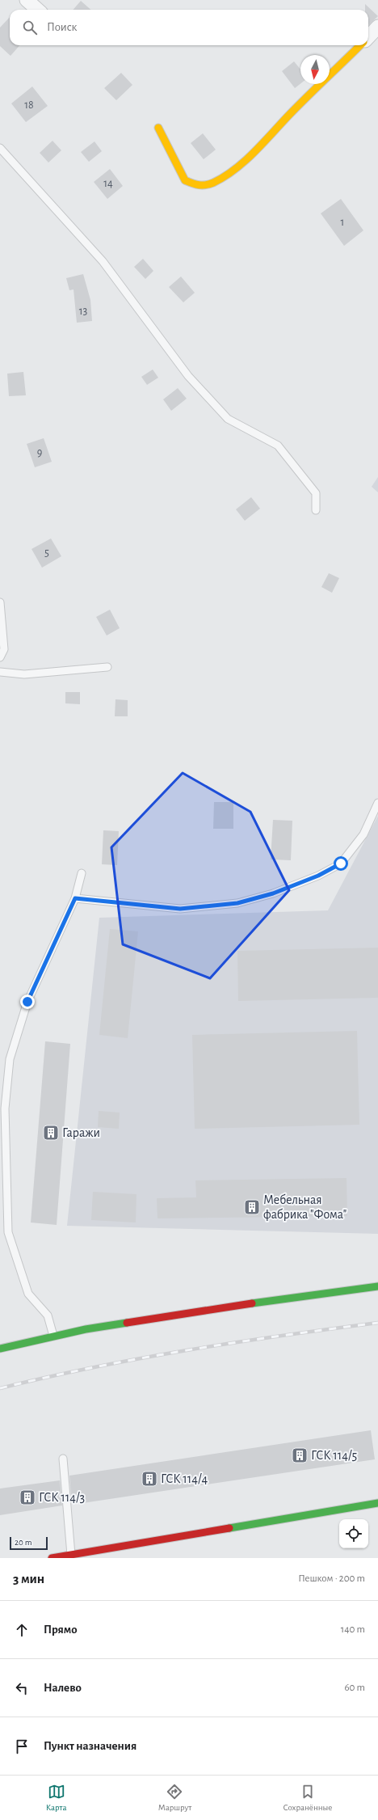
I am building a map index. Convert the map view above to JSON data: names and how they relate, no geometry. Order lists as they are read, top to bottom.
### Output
{
  "places": {
    "building": [
      "Гаражи",
      "Мебельная фабрика \"Фома\"",
      "ГСК 114/5",
      "ГСК 114/4",
      "ГСК 114/3"
    ]
  },
  "house_numbers": [
    "18",
    "14",
    "1",
    "13",
    "9",
    "5"
  ],
  "scale_bar": "20 m",
  "north": "bottom",
  "page": {
    "search": "Поиск",
    "scale": "20 m",
    "heading": ["3 мин", "Пешком · 200 m"],
    "list": [
      ["Прямо", "140 m"],
      ["Налево", "60 m"],
      "Пункт назначения"
    ],
    "nav": ["Карта", "Маршрут", "Сохранённые"]
  }
}
